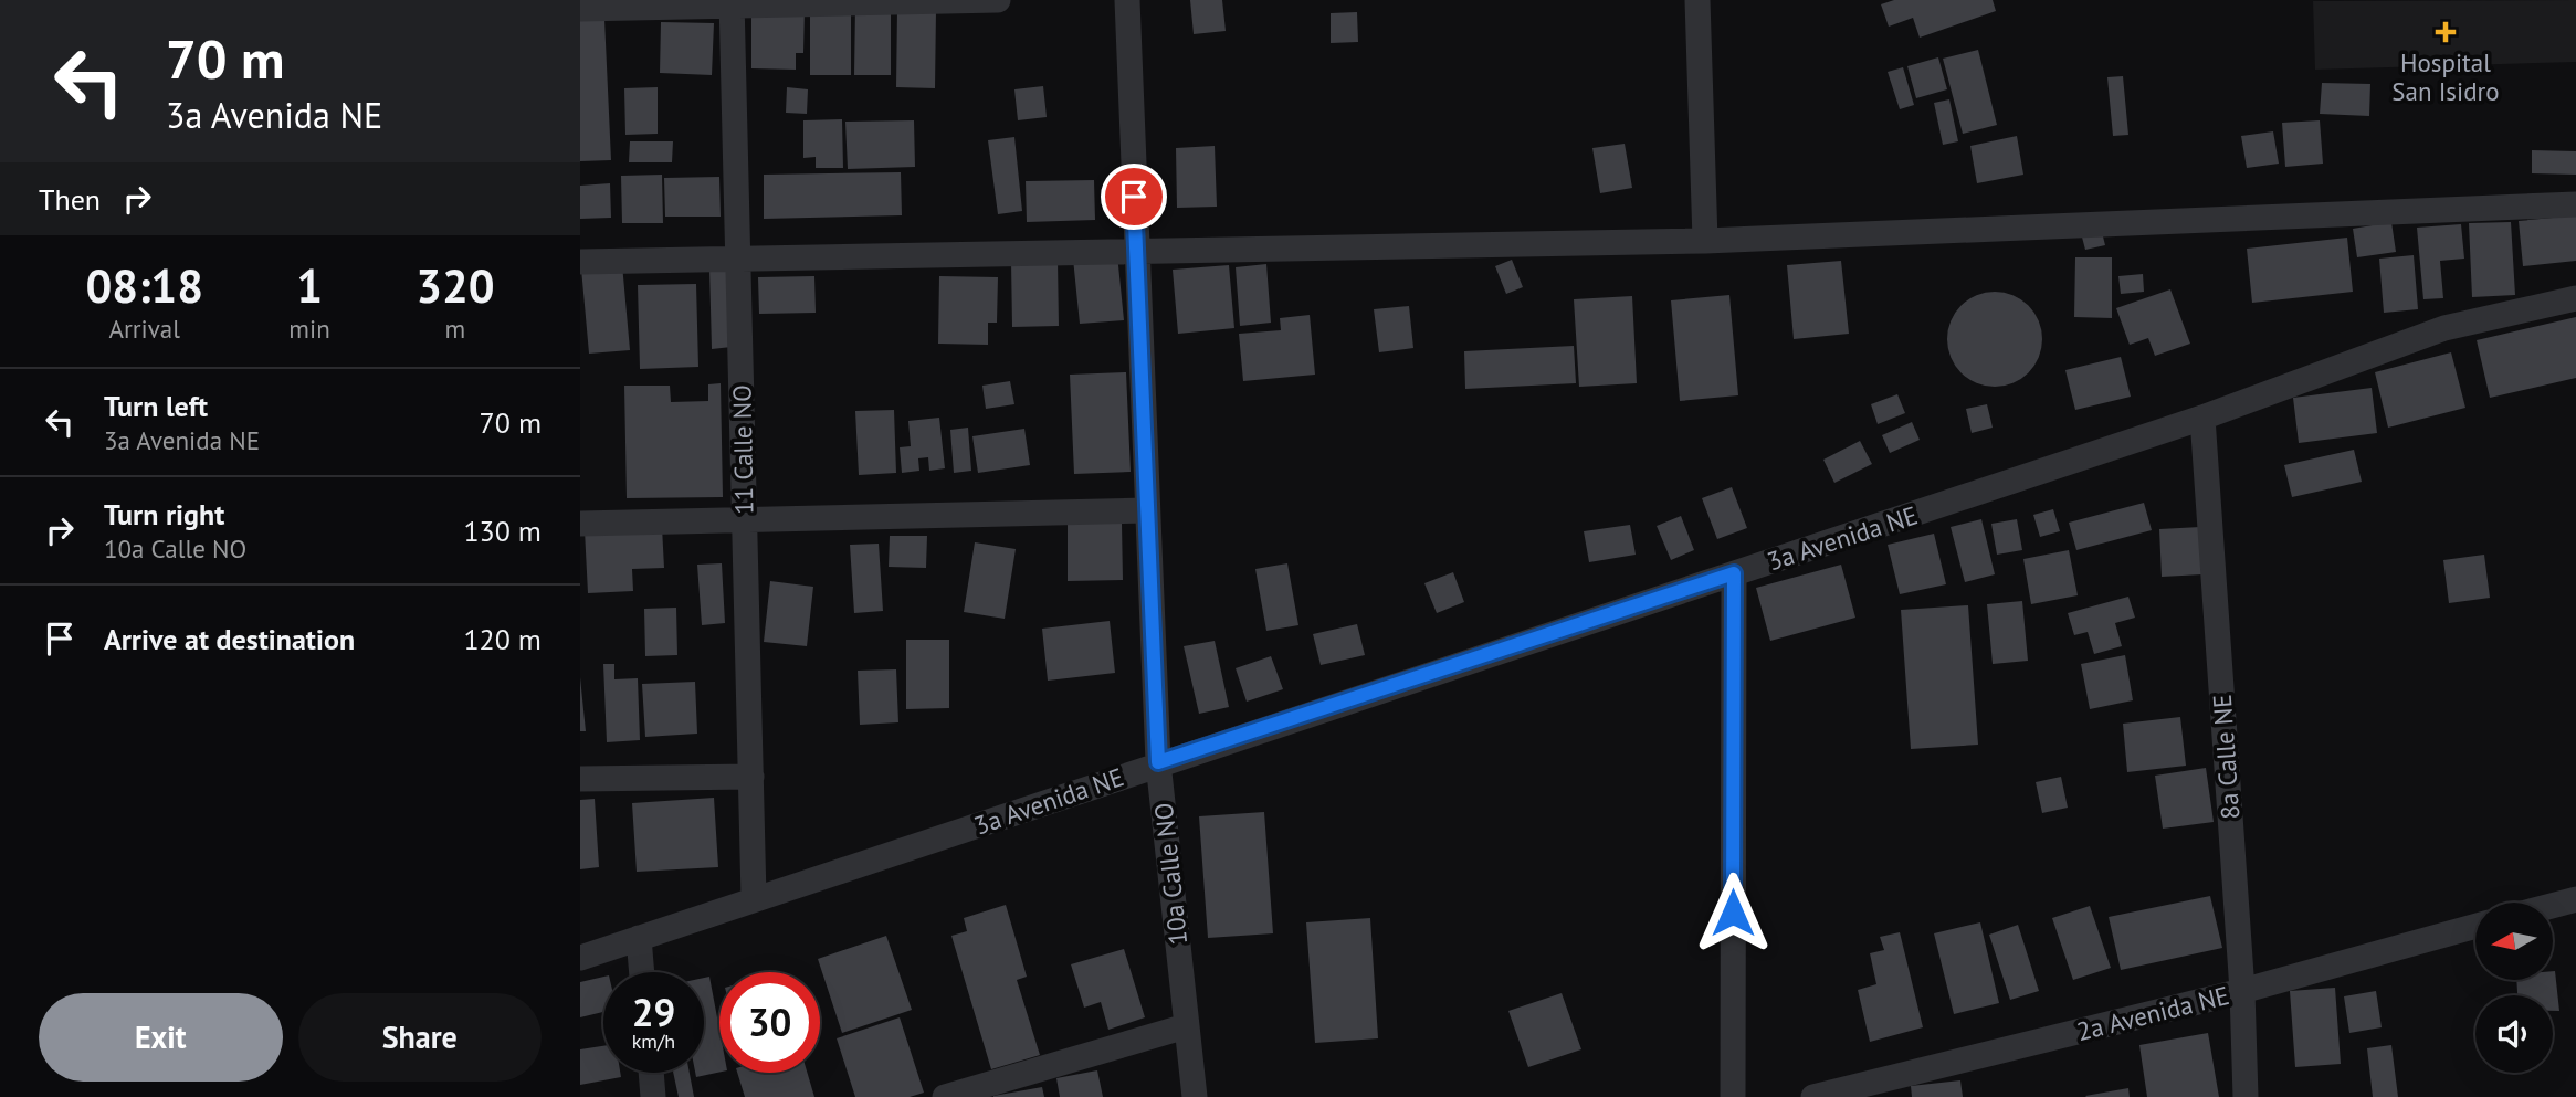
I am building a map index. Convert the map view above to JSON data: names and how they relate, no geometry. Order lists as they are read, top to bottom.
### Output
{
  "streets": {
    "street": [
      "11 Calle NO",
      "3a Avenida NE",
      "8a Calle NE",
      "10a Calle NO",
      "2a Avenida NE"
    ]
  },
  "crossings": [
    ["11 Calle NO", "3a Avenida NE"],
    ["3a Avenida NE", "8a Calle NE"],
    ["3a Avenida NE", "10a Calle NO"],
    ["8a Calle NE", "2a Avenida NE"]
  ],
  "places": {
    "health": ["Hospital San Isidro"]
  },
  "north": "left",
  "page": {
    "turn": ["70 m", "3a Avenida NE"],
    "then": "Then",
    "eta": [
      "08:18",
      "Arrival",
      "1",
      "min",
      "320",
      "m"
    ],
    "list": [
      {
        "name": "Turn left",
        "note": "3a Avenida NE",
        "value": "70 m"
      },
      {
        "name": "Turn right",
        "note": "10a Calle NO",
        "value": "130 m"
      },
      {
        "name": "Arrive at destination",
        "value": "120 m"
      }
    ],
    "speed": "29 km/h",
    "limit": "30",
    "buttons": ["Exit", "Share"]
  }
}
